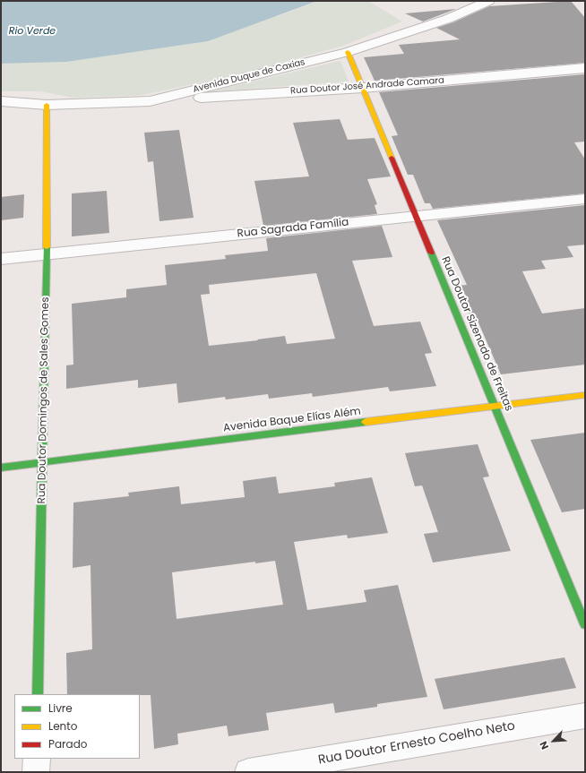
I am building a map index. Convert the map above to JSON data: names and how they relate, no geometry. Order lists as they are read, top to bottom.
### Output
{
  "streets": {
    "street": [
      "Avenida Duque de Caxias",
      "Rua Doutor José Andrade Camara",
      "Rua Sagrada Família",
      "Rua Doutor Sizenado de Freitas",
      "Rua Doutor Domingos de Sales Gomes",
      "Avenida Baque Elías Além",
      "Rua Doutor Ernesto Coelho Neto"
    ]
  },
  "crossings": [
    ["Avenida Duque de Caxias", "Rua Doutor José Andrade Camara"],
    ["Avenida Duque de Caxias", "Rua Doutor Sizenado de Freitas"],
    ["Avenida Duque de Caxias", "Rua Doutor Domingos de Sales Gomes"],
    ["Rua Doutor José Andrade Camara", "Rua Doutor Sizenado de Freitas"],
    ["Rua Sagrada Família", "Rua Doutor Sizenado de Freitas"],
    ["Rua Sagrada Família", "Rua Doutor Domingos de Sales Gomes"],
    ["Rua Doutor Sizenado de Freitas", "Avenida Baque Elías Além"],
    ["Rua Doutor Domingos de Sales Gomes", "Avenida Baque Elías Além"]
  ],
  "water": ["Rio Verde"],
  "legend": ["Livre", "Lento", "Parado"],
  "north": "bottom left"
}
